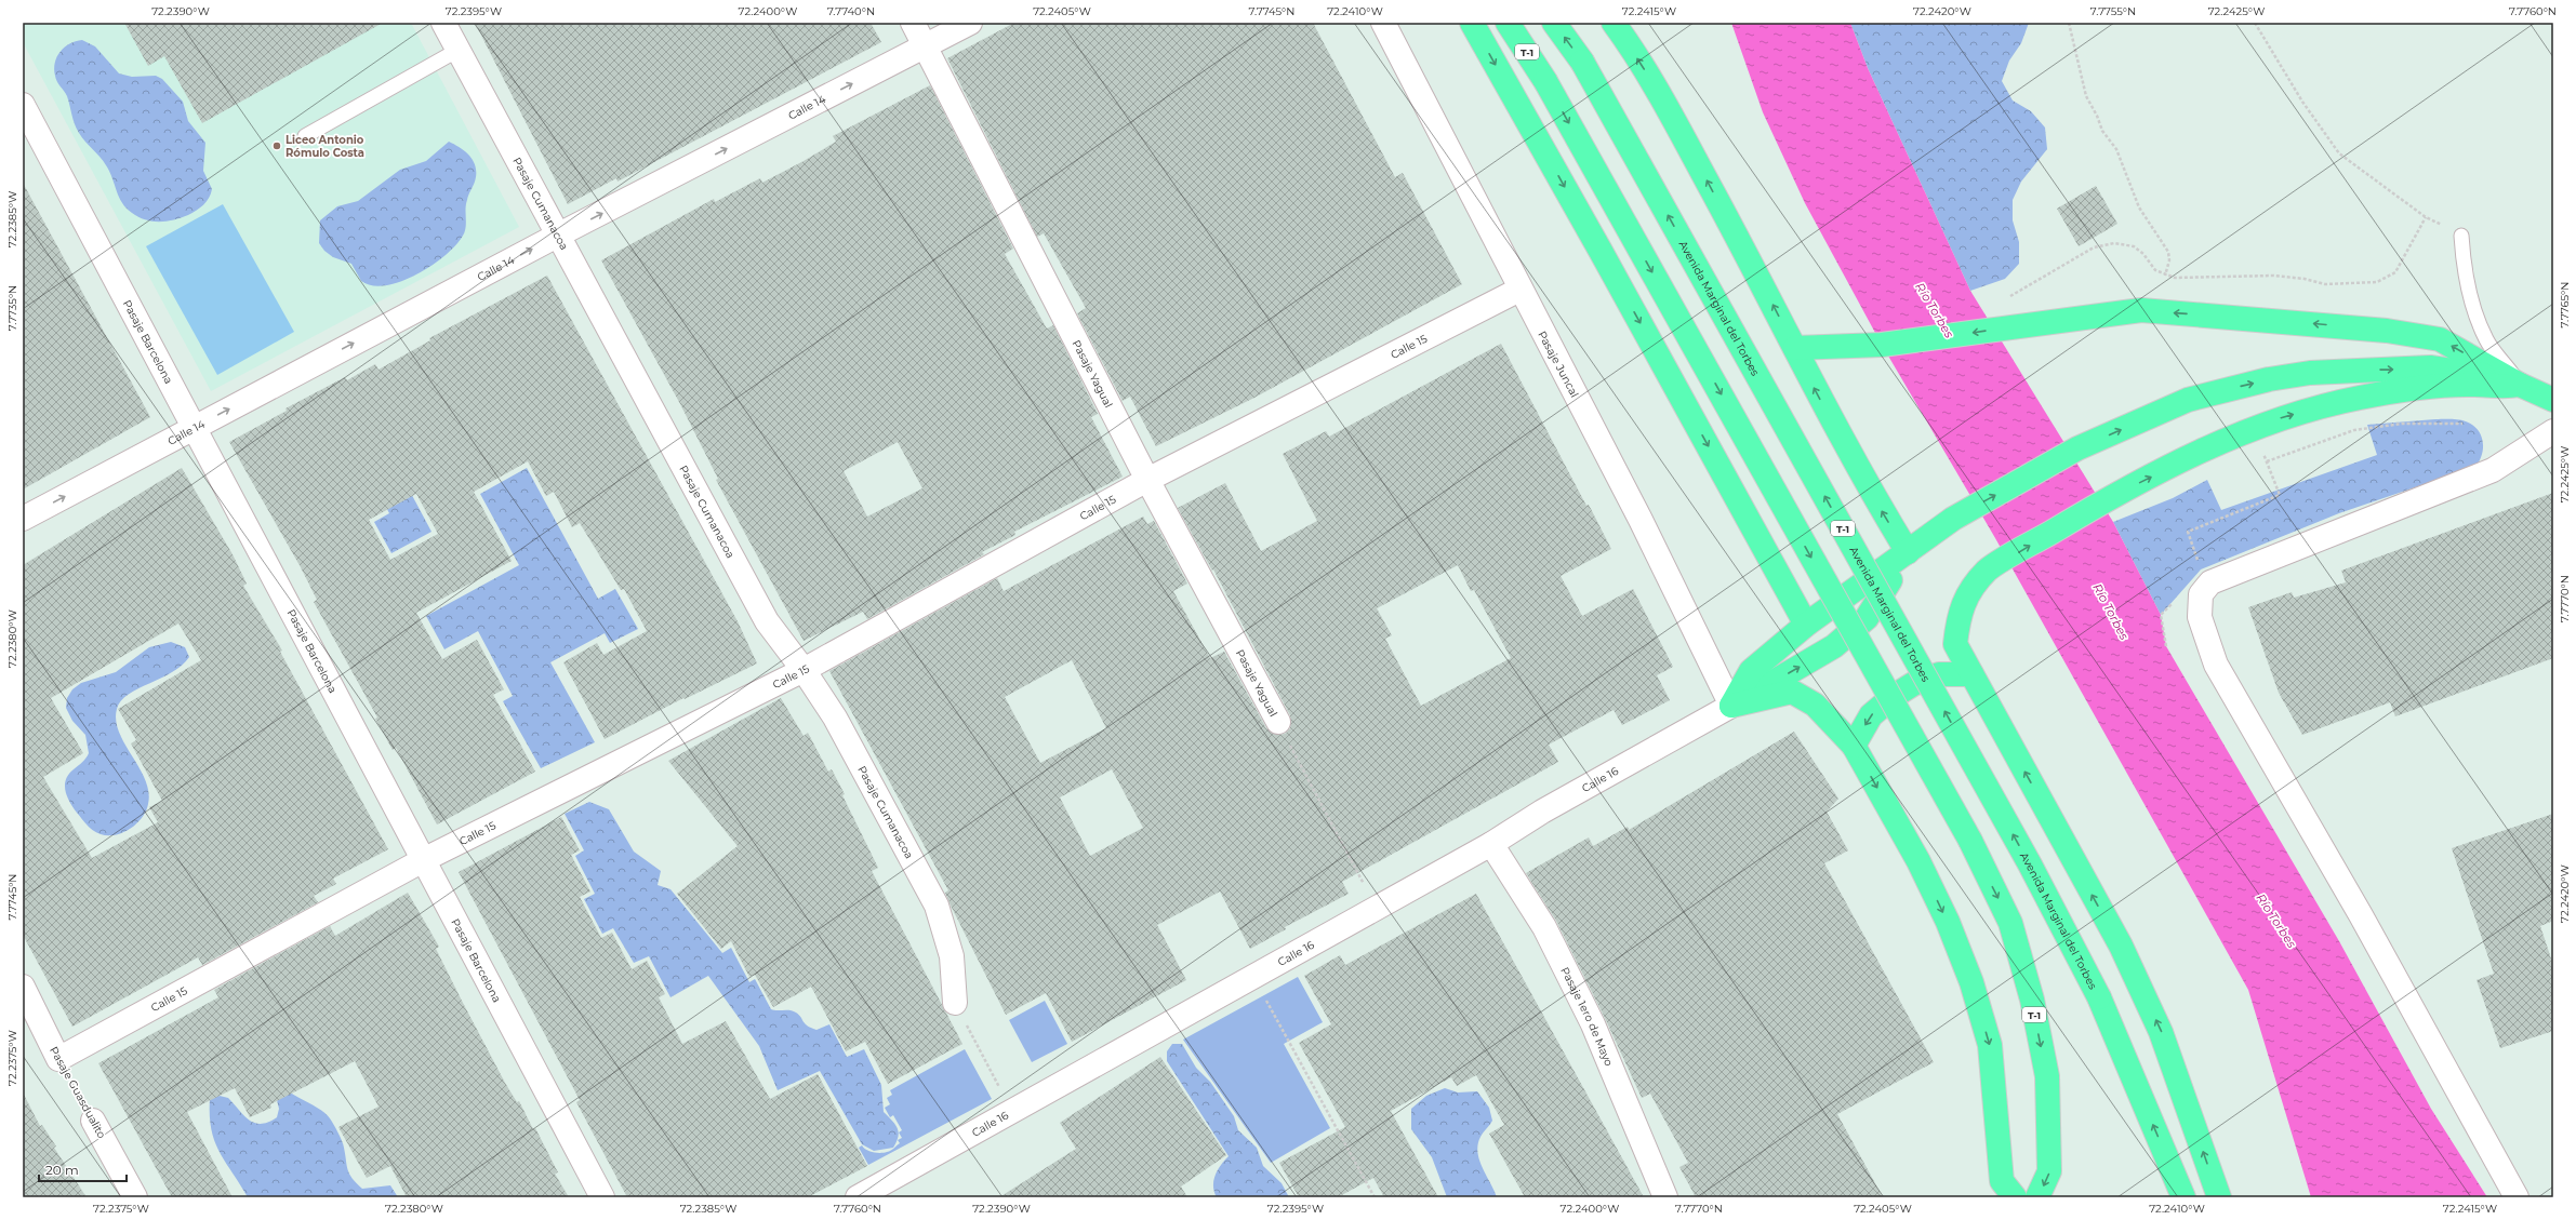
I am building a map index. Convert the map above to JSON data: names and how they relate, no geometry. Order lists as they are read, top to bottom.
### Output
{
  "streets": {
    "highway": ["T-1", "Avenida Marginal del Torbes"],
    "street": [
      "Calle 14",
      "Pasaje Cumanacoa",
      "Pasaje Barcelona",
      "Calle 15",
      "Pasaje Juncal",
      "Pasaje Yagual",
      "Calle 16",
      "Pasaje 1ero de Mayo",
      "Pasaje Guasdualito"
    ]
  },
  "crossings": [
    ["Calle 14", "Pasaje Cumanacoa"],
    ["Calle 14", "Pasaje Barcelona"],
    ["Calle 14", "Pasaje Yagual"],
    ["Pasaje Cumanacoa", "Calle 15"],
    ["Pasaje Barcelona", "Calle 15"],
    ["Calle 15", "Pasaje Juncal"],
    ["Calle 15", "Pasaje Yagual"],
    ["Calle 15", "Pasaje Guasdualito"],
    ["Pasaje Juncal", "Calle 16"],
    ["Calle 16", "Pasaje 1ero de Mayo"]
  ],
  "one_way": ["Calle 14"],
  "water": ["Río Torbes"],
  "places": ["Liceo Antonio Rómulo Costa"],
  "scale_bar": "20 m",
  "coordinates": [
    "72.2390°W",
    "72.2395°W",
    "72.2400°W",
    "7.7740°N",
    "72.2405°W",
    "7.7745°N",
    "72.2410°W",
    "72.2415°W",
    "72.2420°W",
    "7.7755°N",
    "72.2425°W",
    "7.7760°N",
    "72.2385°W",
    "7.7765°N",
    "7.7735°N",
    "7.7770°N",
    "72.2380°W",
    "72.2375°W"
  ]
}
